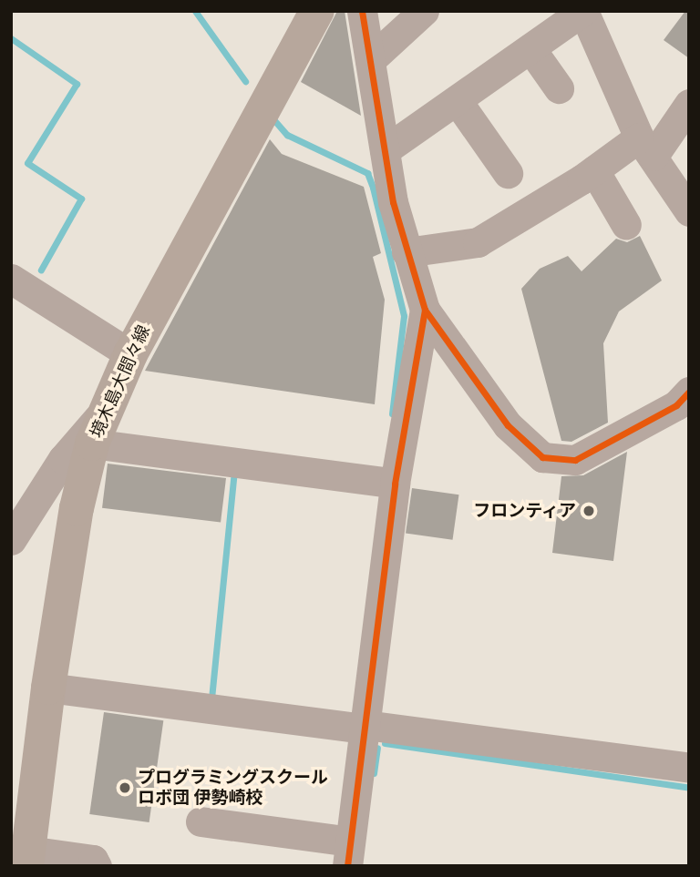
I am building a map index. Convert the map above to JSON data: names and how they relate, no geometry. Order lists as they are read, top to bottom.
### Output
{
  "streets": {
    "main road": ["境木島大間々線"]
  },
  "places": ["フロンティア", "プログラミングスクール ロボ団 伊勢崎校"]
}
